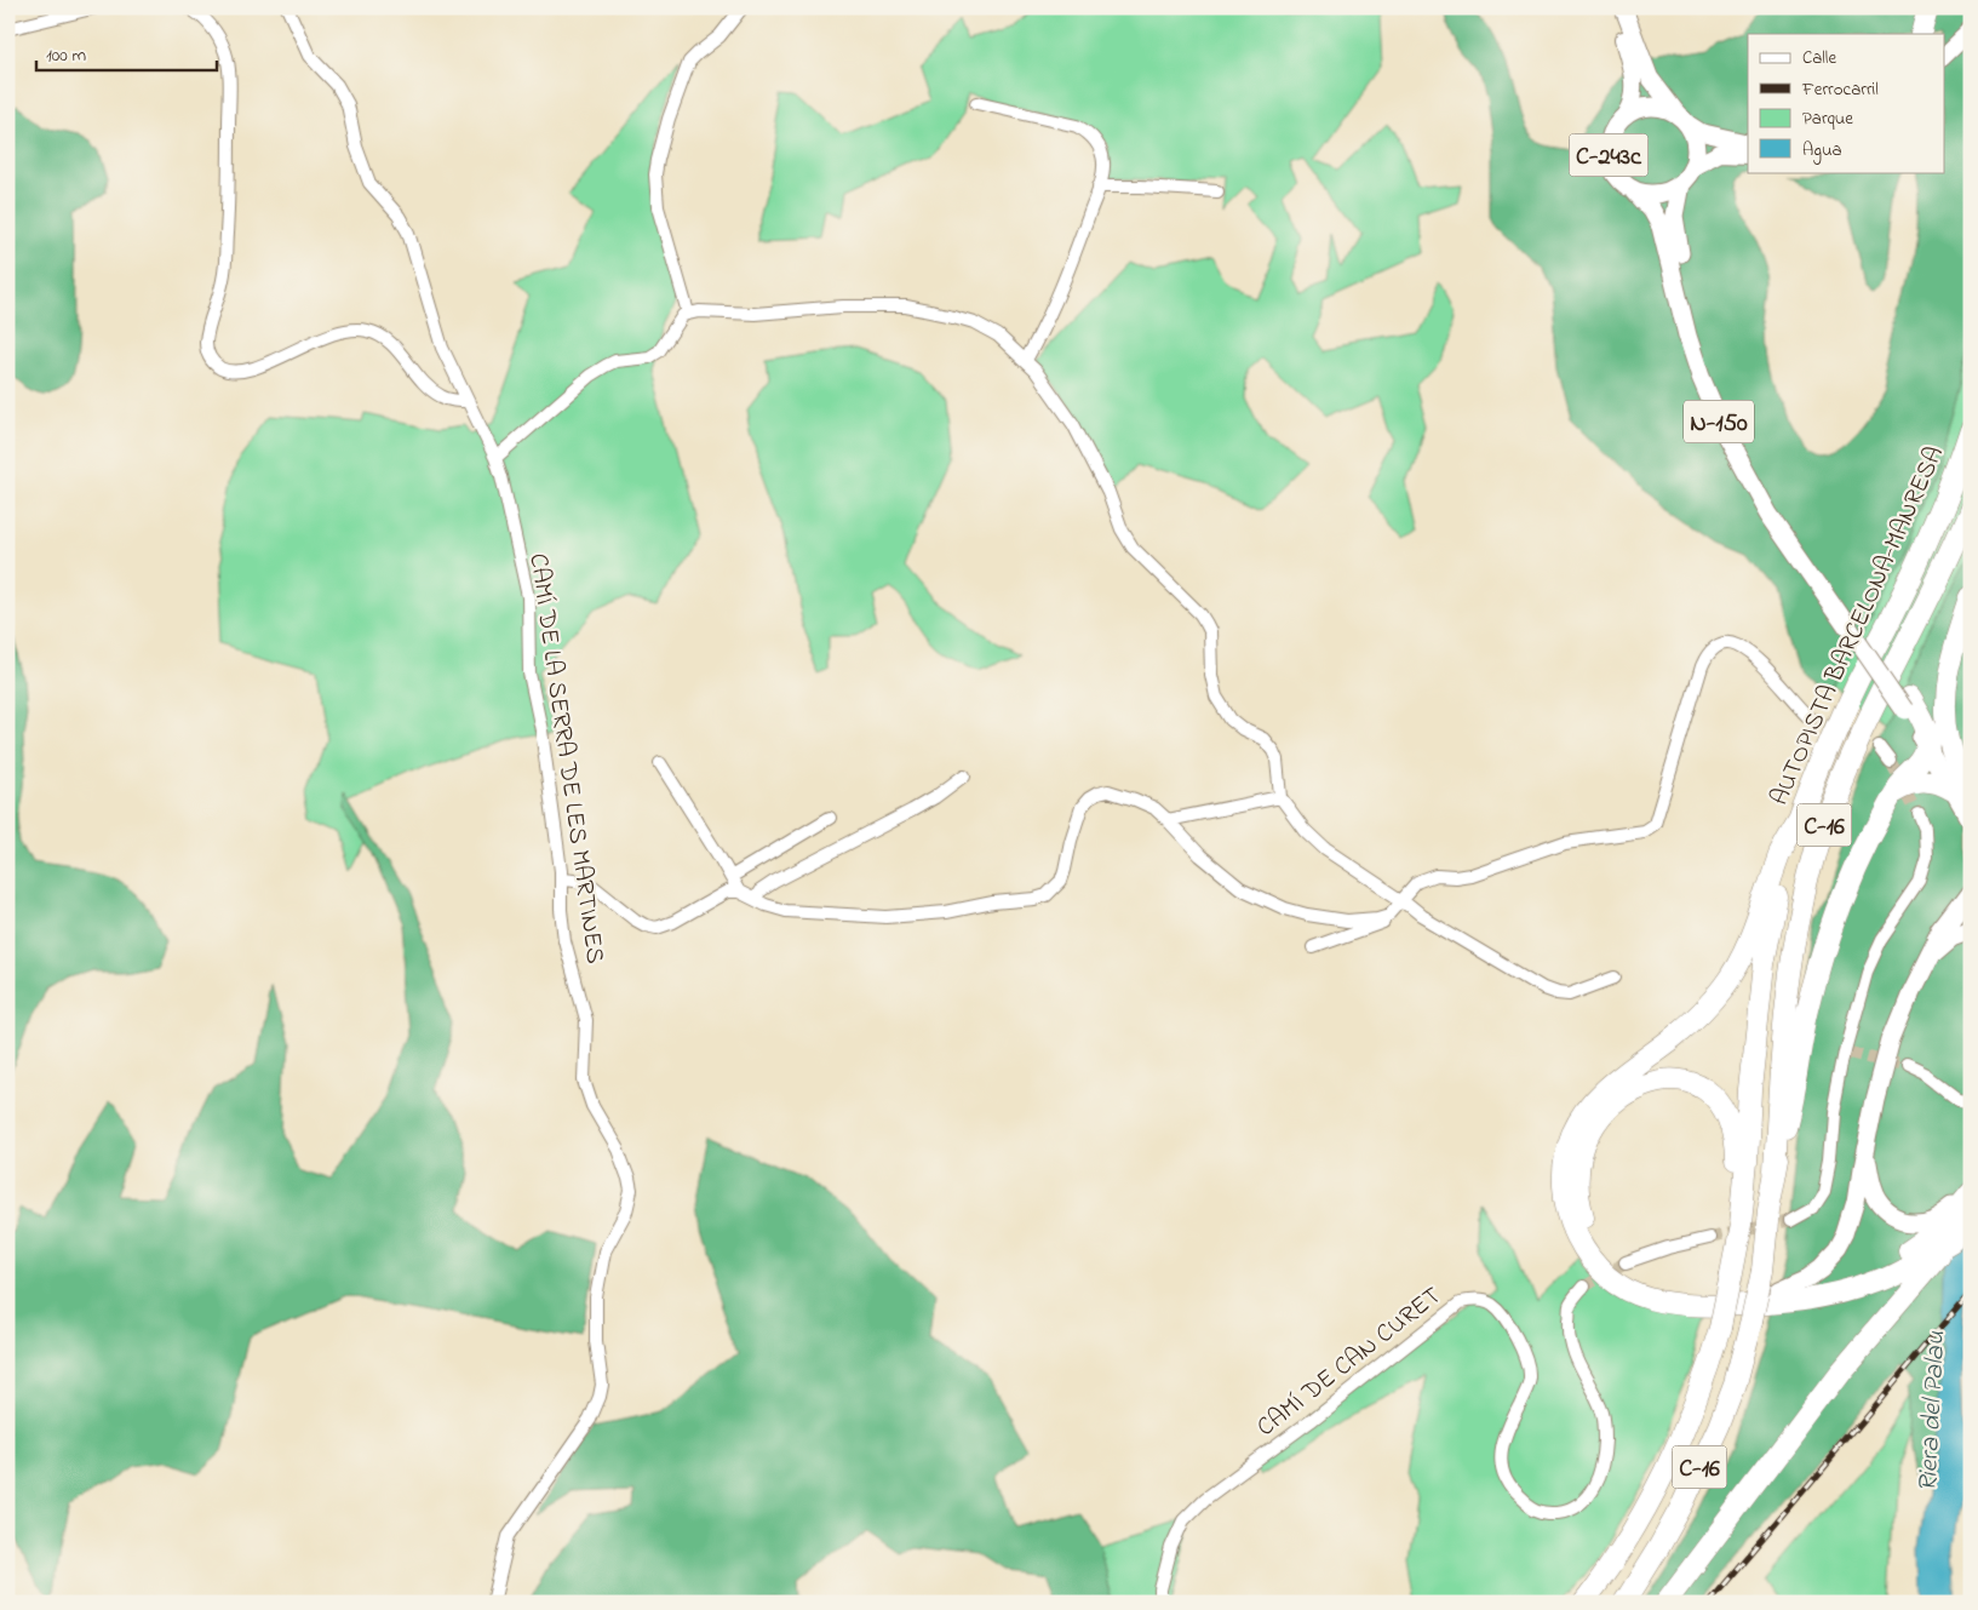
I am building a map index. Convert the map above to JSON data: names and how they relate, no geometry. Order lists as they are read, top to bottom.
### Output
{
  "streets": {
    "highway": ["AUTOPISTA BARCELONA-MANRESA", "C-16"],
    "main road": ["C-243c", "N-150"],
    "street": ["CAMÍ DE LA SERRA DE LES MARTINES", "CAMÍ DE CAN CURET"]
  },
  "crossings": [
    ["C-243c", "N-150"],
    ["AUTOPISTA BARCELONA-MANRESA", "C-16"]
  ],
  "water": ["Riera del Palau"],
  "legend": [
    "Calle",
    "Ferrocarril",
    "Parque",
    "Agua"
  ],
  "scale_bar": "100 m"
}
